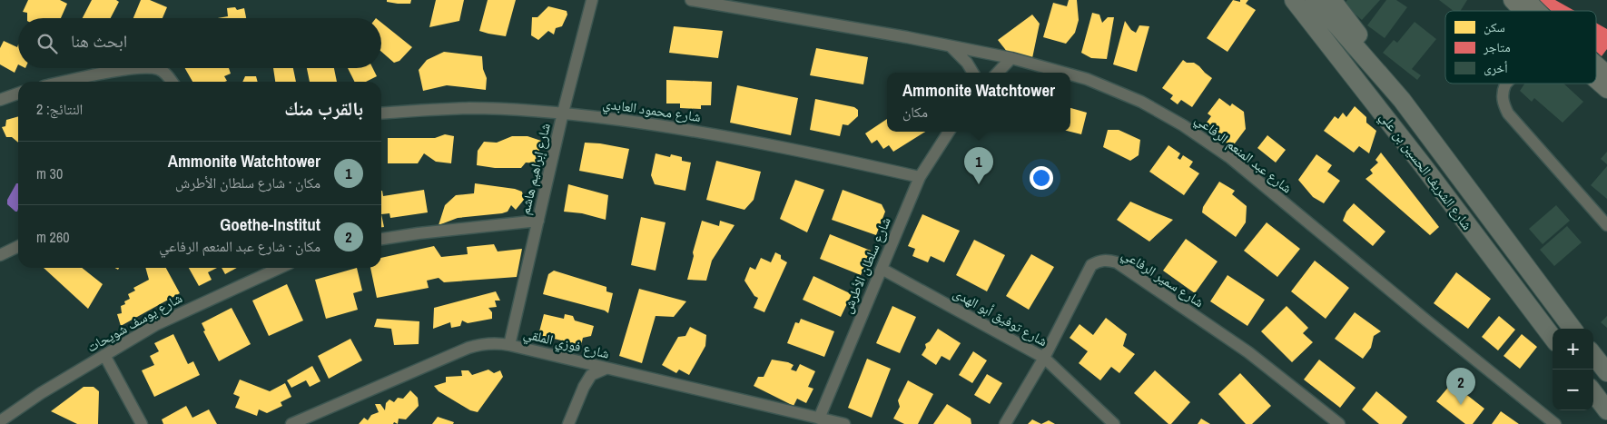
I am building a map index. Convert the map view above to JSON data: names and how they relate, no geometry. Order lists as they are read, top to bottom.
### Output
{
  "streets": {
    "main road": ["شارع الشريف الحسين بن علي"],
    "street": [
      "شارع محمود العابدي",
      "شارع عبد المنعم الرفاعي",
      "شارع إبراهيم هاشم",
      "شارع سلطان الأطرش",
      "شارع سمير الرفاعي",
      "شارع توفيق أبو الهدى",
      "شارع يوسف شويحات",
      "شارع فوزي الملقي"
    ]
  },
  "crossings": [
    ["شارع محمود العابدي", "شارع إبراهيم هاشم"],
    ["شارع محمود العابدي", "شارع سلطان الأطرش"],
    ["شارع إبراهيم هاشم", "شارع فوزي الملقي"],
    ["شارع سلطان الأطرش", "شارع توفيق أبو الهدى"],
    ["شارع سلطان الأطرش", "شارع فوزي الملقي"],
    ["شارع سمير الرفاعي", "شارع توفيق أبو الهدى"]
  ],
  "legend": ["سكن", "متاجر", "أخرى"],
  "page": {
    "search": "ابحث هنا",
    "popup": ["Ammonite Watchtower", "مكان"],
    "heading": ["بالقرب منك", "النتائج: 2"],
    "list": [
      {
        "mark": "1",
        "name": "Ammonite Watchtower",
        "note": "مكان · شارع سلطان الأطرش",
        "value": "30 m"
      },
      {
        "mark": "2",
        "name": "Goethe-Institut",
        "note": "مكان · شارع عبد المنعم الرفاعي",
        "value": "260 m"
      }
    ],
    "pins": ["1", "2"],
    "map_buttons": ["+", "−"]
  }
}
